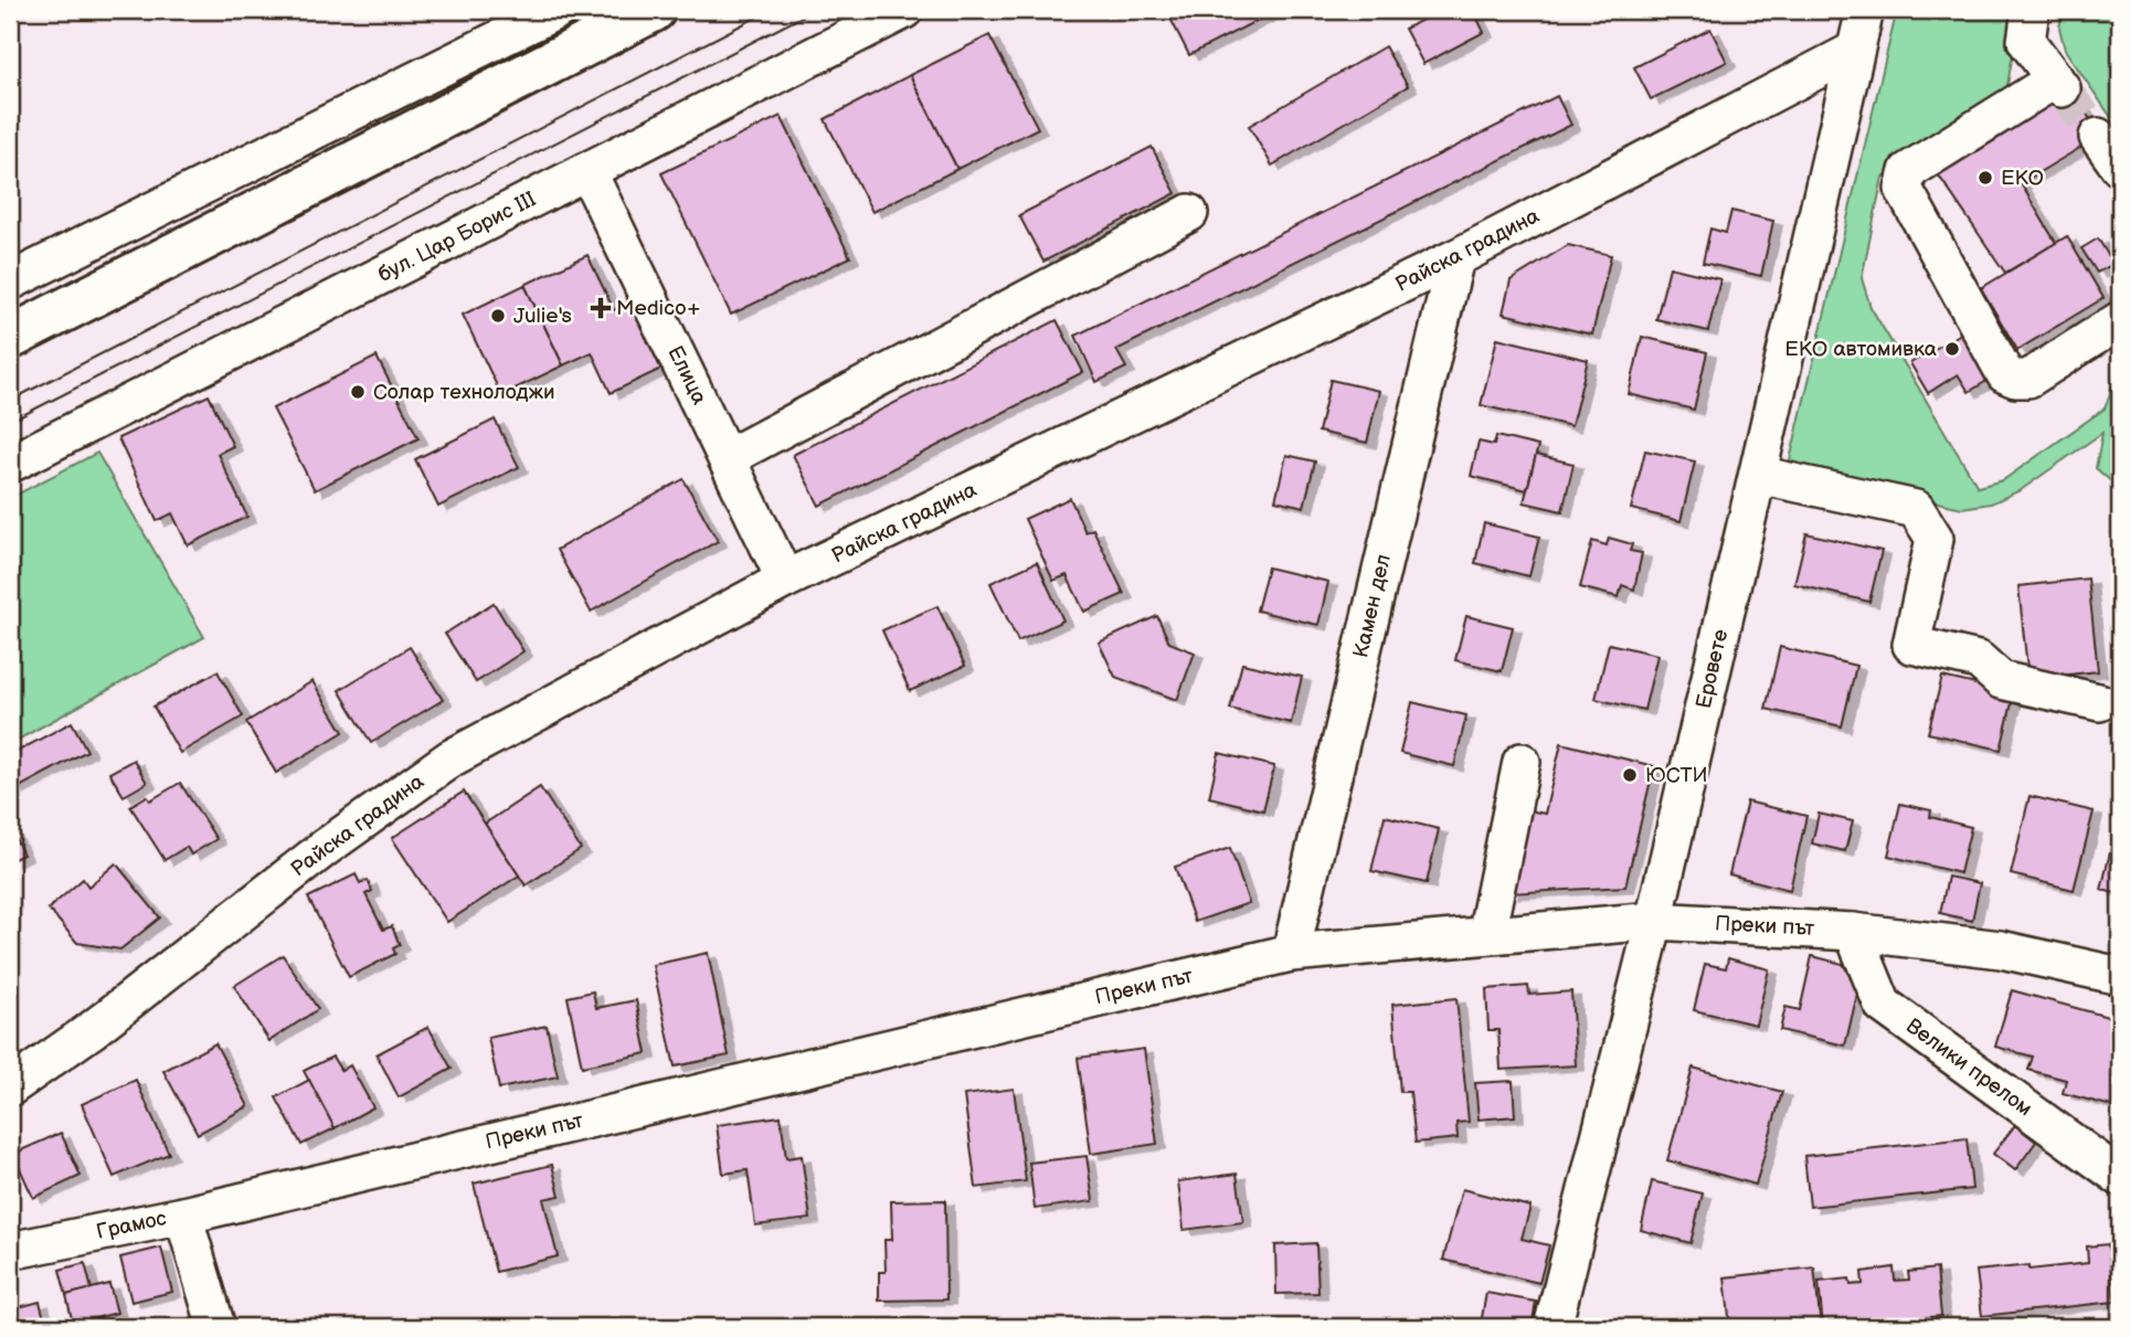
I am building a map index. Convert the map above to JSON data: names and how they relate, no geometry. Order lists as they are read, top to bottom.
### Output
{
  "streets": {
    "street": [
      "бул. Цар Борис III",
      "Райска градина",
      "Елица",
      "Камен дел",
      "Еровете",
      "Преки път",
      "Велики прелом",
      "Грамос"
    ]
  },
  "crossings": [
    ["бул. Цар Борис III", "Елица"],
    ["Райска градина", "Елица"],
    ["Райска градина", "Камен дел"],
    ["Райска градина", "Еровете"],
    ["Камен дел", "Преки път"],
    ["Еровете", "Преки път"],
    ["Преки път", "Велики прелом"],
    ["Преки път", "Грамос"]
  ],
  "places": {
    "other": [
      "EKO",
      "Julie's",
      "EKO автомивка",
      "Солар технолоджи",
      "ЮСТИ"
    ],
    "health": ["Medico+"]
  }
}
